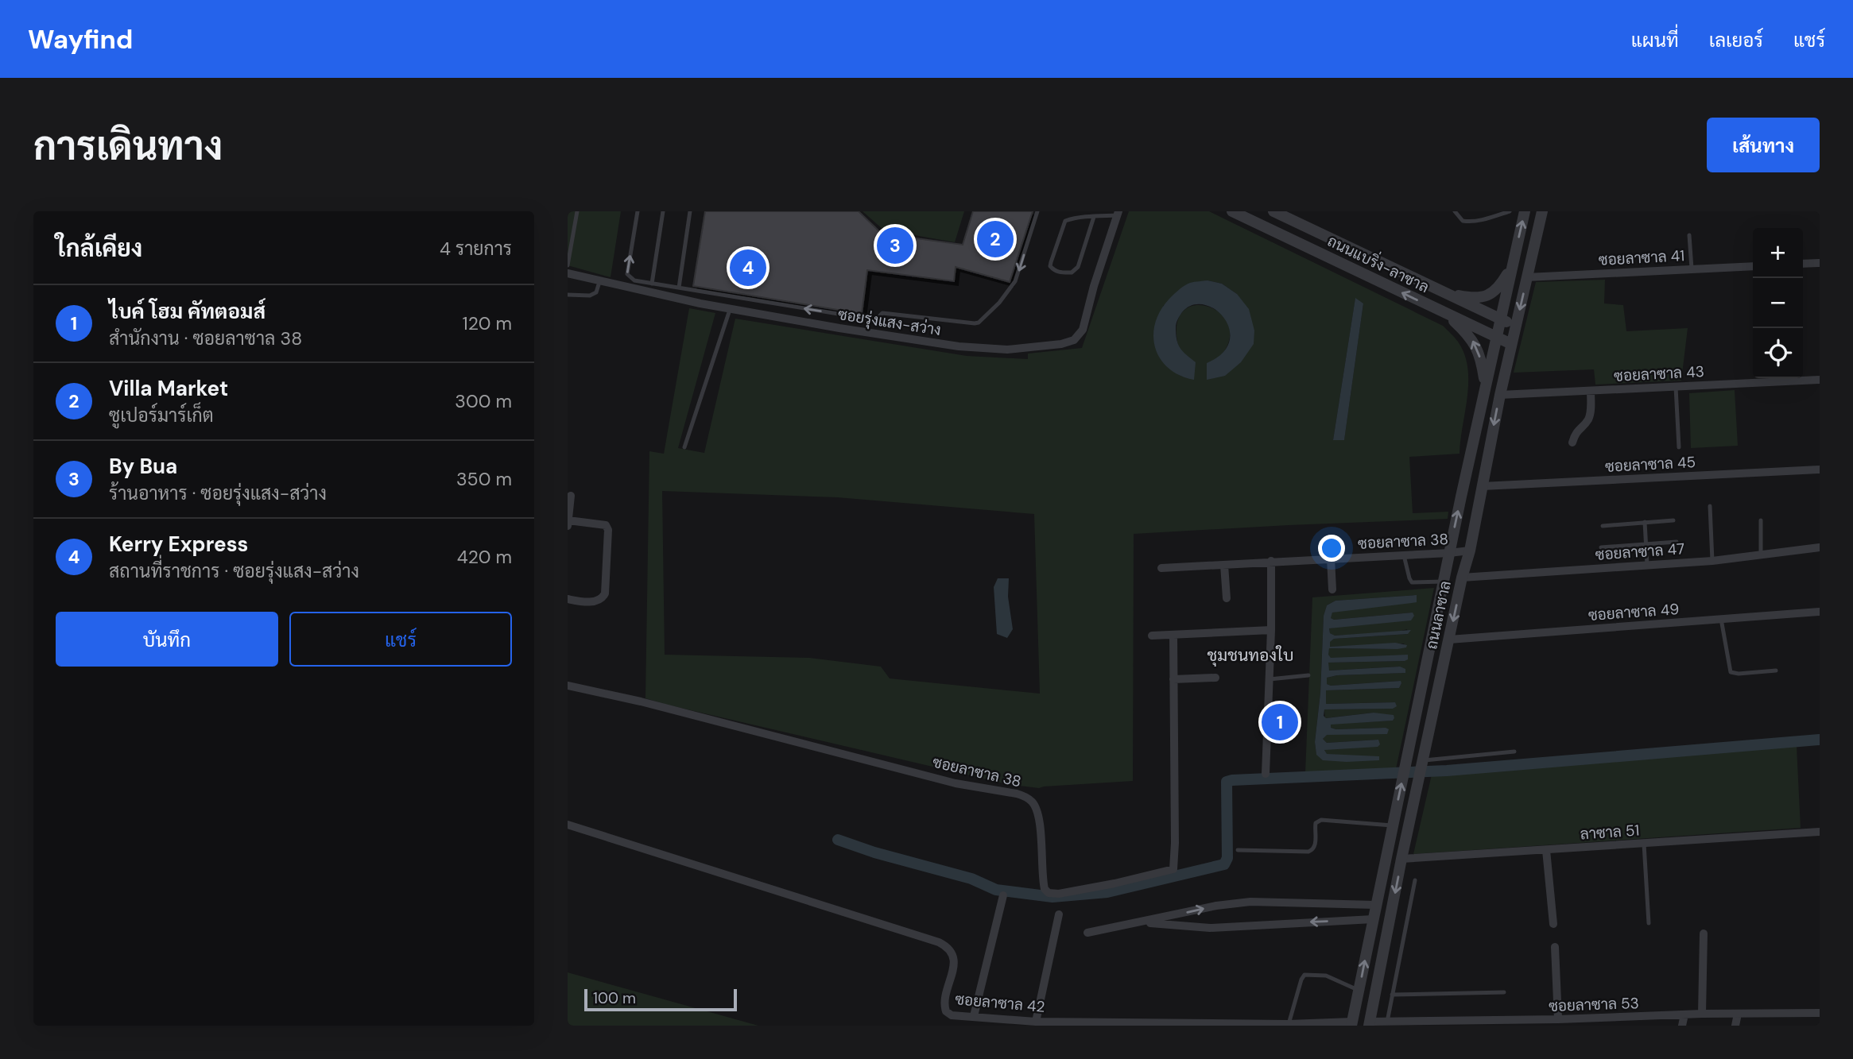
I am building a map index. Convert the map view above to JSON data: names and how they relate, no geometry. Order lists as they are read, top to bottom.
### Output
{
  "streets": {
    "street": [
      "ซอยลาซาล 41",
      "ถนนแบริ่ง-ลาซาล",
      "ซอยรุ่งแสง-สว่าง",
      "ซอยลาซาล 43",
      "ซอยลาซาล 45",
      "ซอยลาซาล 38",
      "ซอยลาซาล 47",
      "ซอยลาซาล 49",
      "ถนนลาซาล",
      "ลาซาล 51",
      "ซอยลาซาล 42",
      "ซอยลาซาล 53"
    ]
  },
  "crossings": [
    ["ซอยลาซาล 41", "ถนนลาซาล"],
    ["ถนนแบริ่ง-ลาซาล", "ถนนลาซาล"],
    ["ซอยลาซาล 43", "ถนนลาซาล"],
    ["ซอยลาซาล 45", "ถนนลาซาล"],
    ["ซอยลาซาล 38", "ถนนลาซาล"],
    ["ซอยลาซาล 47", "ถนนลาซาล"],
    ["ซอยลาซาล 49", "ถนนลาซาล"],
    ["ถนนลาซาล", "ลาซาล 51"],
    ["ถนนลาซาล", "ซอยลาซาล 42"],
    ["ถนนลาซาล", "ซอยลาซาล 53"]
  ],
  "districts": ["ชุมชนทองใบ"],
  "scale_bar": "100 m",
  "page": {
    "header": "Wayfind",
    "nav": ["แผนที่", "เลเยอร์", "แชร์"],
    "buttons": [
      "เส้นทาง",
      ["บันทึก", "แชร์"]
    ],
    "title": "การเดินทาง",
    "heading": ["ใกล้เคียง", "4 รายการ"],
    "pins": [
      "2",
      "3",
      "4",
      "1"
    ],
    "map_buttons": ["+", "−"],
    "list": [
      {
        "mark": "1",
        "name": "ไบค์ โฮม คัทตอมส์",
        "note": "สำนักงาน · ซอยลาซาล 38",
        "value": "120 m"
      },
      {
        "mark": "2",
        "name": "Villa Market",
        "note": "ซูเปอร์มาร์เก็ต",
        "value": "300 m"
      },
      {
        "mark": "3",
        "name": "By Bua",
        "note": "ร้านอาหาร · ซอยรุ่งแสง-สว่าง",
        "value": "350 m"
      },
      {
        "mark": "4",
        "name": "Kerry Express",
        "note": "สถานที่ราชการ · ซอยรุ่งแสง-สว่าง",
        "value": "420 m"
      }
    ],
    "scale": "100 m"
  }
}
